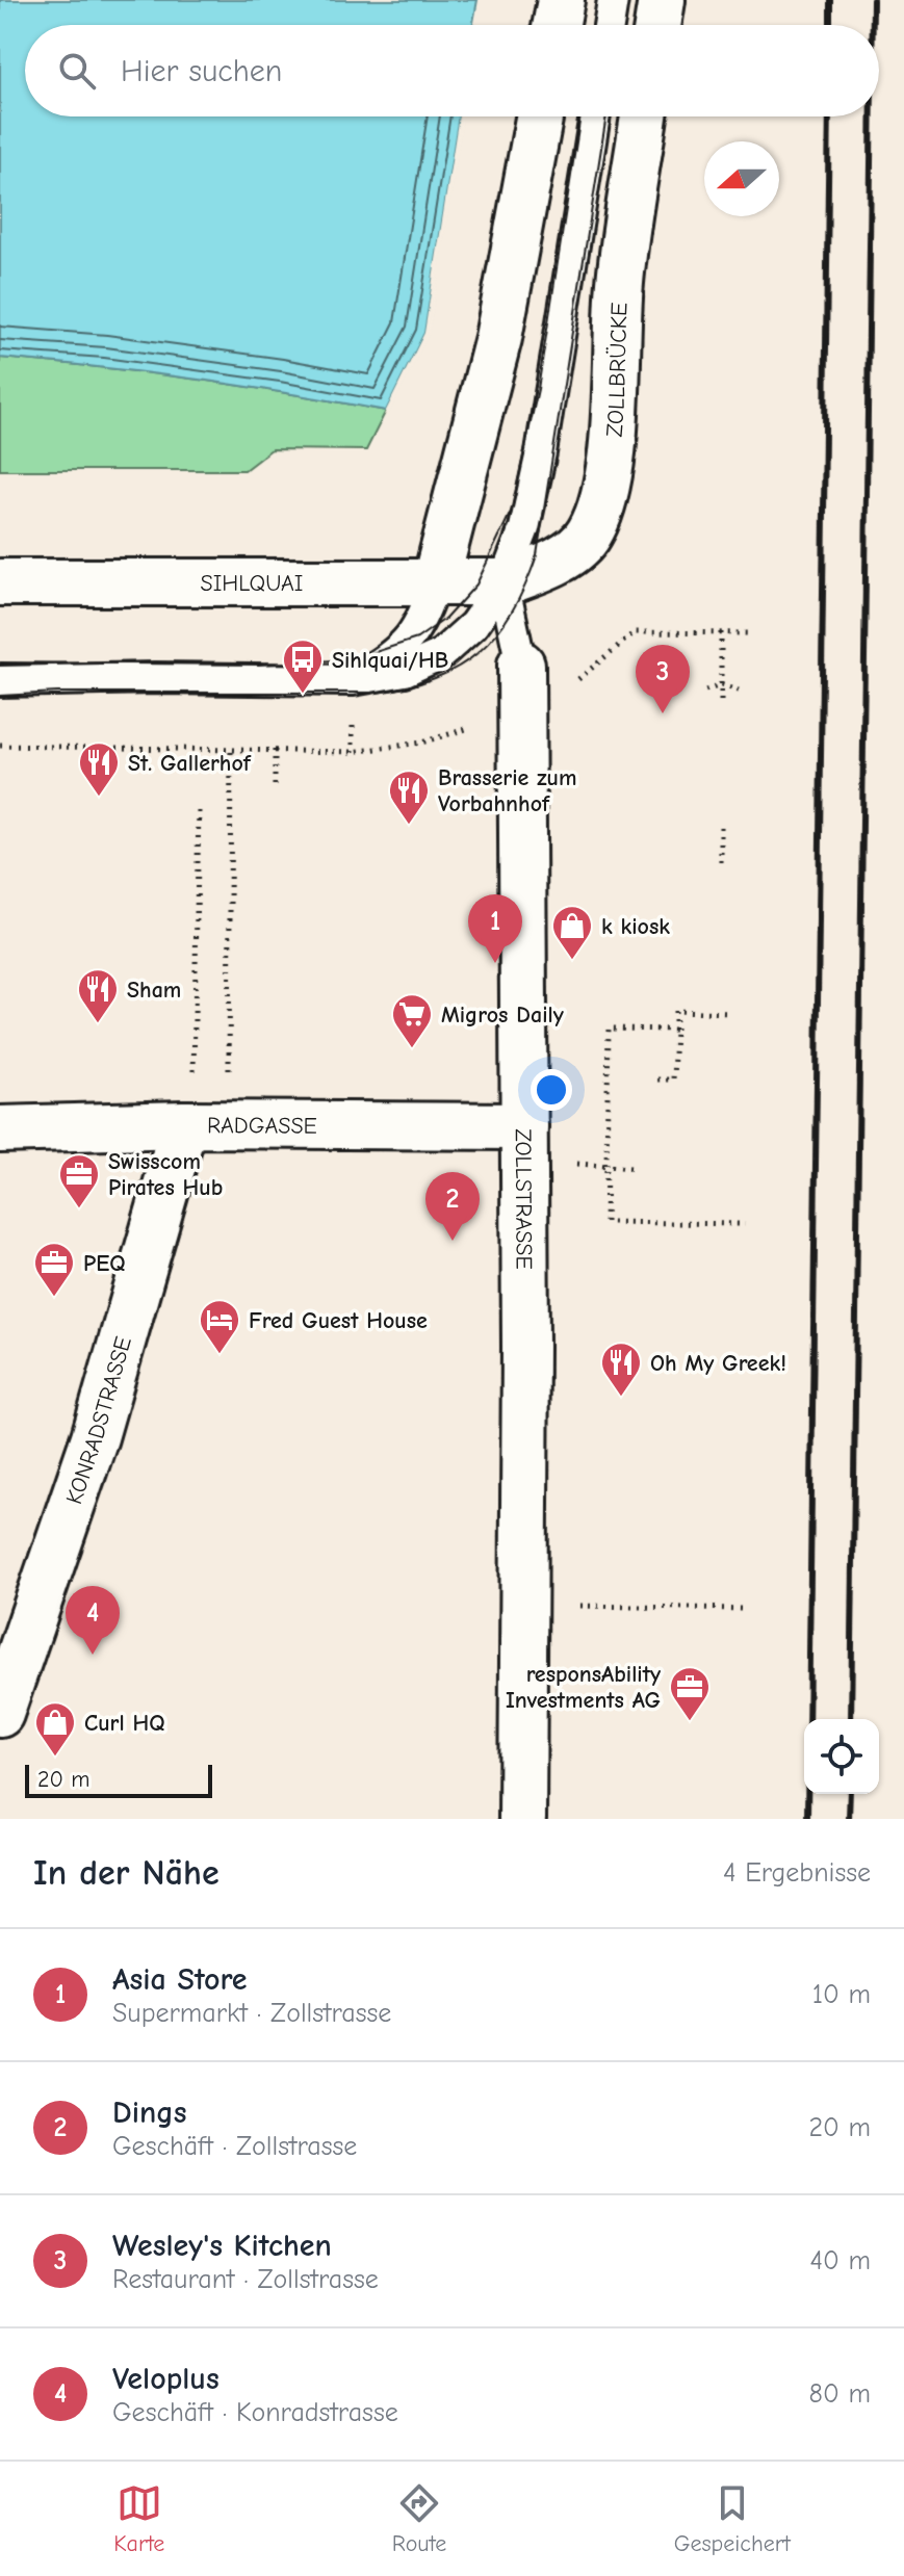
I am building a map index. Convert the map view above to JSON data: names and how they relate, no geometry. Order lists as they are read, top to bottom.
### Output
{
  "streets": {
    "street": [
      "ZOLLBRÜCKE",
      "SIHLQUAI",
      "RADGASSE",
      "ZOLLSTRASSE",
      "KONRADSTRASSE"
    ]
  },
  "crossings": [
    ["ZOLLBRÜCKE", "SIHLQUAI"],
    ["ZOLLBRÜCKE", "ZOLLSTRASSE"],
    ["SIHLQUAI", "ZOLLSTRASSE"],
    ["RADGASSE", "ZOLLSTRASSE"],
    ["RADGASSE", "KONRADSTRASSE"]
  ],
  "places": {
    "bus stop": ["Sihlquai/HB"],
    "restaurant": [
      "St. Gallerhof",
      "Brasserie zum Vorbahnhof",
      "Sham",
      "Oh My Greek!"
    ],
    "shop": ["k kiosk", "Curl HQ"],
    "supermarket": ["Migros Daily"],
    "office": ["Swisscom Pirates Hub", "PEQ", "responsAbility Investments AG"],
    "hotel": ["Fred Guest House"]
  },
  "scale_bar": "20 m",
  "north": "left",
  "page": {
    "search": "Hier suchen",
    "pins": [
      "3",
      "1",
      "2",
      "4"
    ],
    "scale": "20 m",
    "heading": ["In der Nähe", "4 Ergebnisse"],
    "list": [
      {
        "mark": "1",
        "name": "Asia Store",
        "note": "Supermarkt · Zollstrasse",
        "value": "10 m"
      },
      {
        "mark": "2",
        "name": "Dings",
        "note": "Geschäft · Zollstrasse",
        "value": "20 m"
      },
      {
        "mark": "3",
        "name": "Wesley's Kitchen",
        "note": "Restaurant · Zollstrasse",
        "value": "40 m"
      },
      {
        "mark": "4",
        "name": "Veloplus",
        "note": "Geschäft · Konradstrasse",
        "value": "80 m"
      }
    ],
    "nav": ["Karte", "Route", "Gespeichert"]
  }
}
